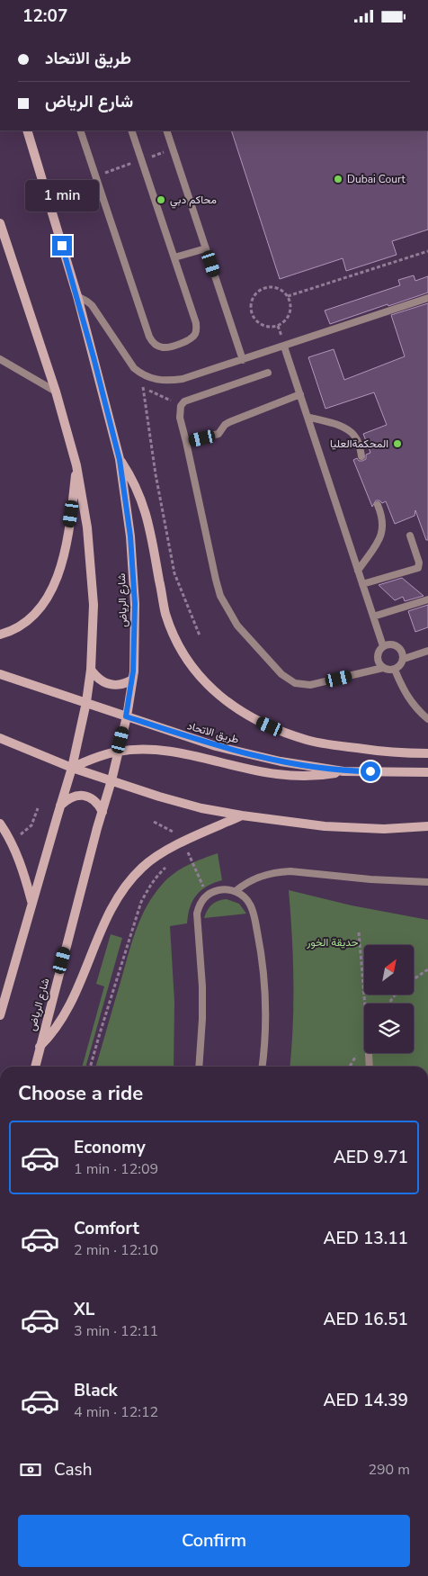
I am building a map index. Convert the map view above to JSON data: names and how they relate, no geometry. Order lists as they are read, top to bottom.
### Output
{
  "streets": {
    "main road": ["شارع الرياض", "طريق الاتحاد"]
  },
  "crossings": [
    ["شارع الرياض", "طريق الاتحاد"]
  ],
  "parks": ["حديقة الخور"],
  "places": ["Dubai Court", "محاكم دبي", "المحكمةالعليا"],
  "north": "top right",
  "page": {
    "status": "12:07",
    "banner": ["طريق الاتحاد", "شارع الرياض"],
    "bubble": "1 min",
    "heading": "Choose a ride",
    "list": [
      {
        "name": "Economy",
        "note": "1 min · 12:09",
        "value": "AED 9.71"
      },
      {
        "name": "Comfort",
        "note": "2 min · 12:10",
        "value": "AED 13.11"
      },
      {
        "name": "XL",
        "note": "3 min · 12:11",
        "value": "AED 16.51"
      },
      {
        "name": "Black",
        "note": "4 min · 12:12",
        "value": "AED 14.39"
      }
    ],
    "pay": ["Cash", "290 m"],
    "buttons": "Confirm"
  }
}
